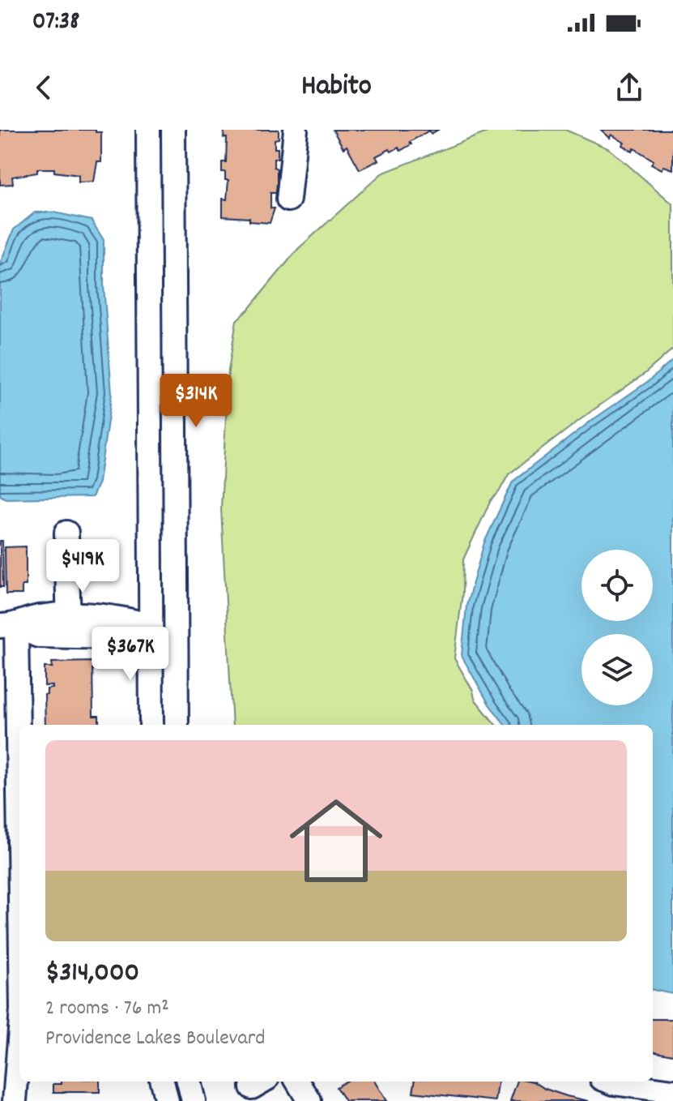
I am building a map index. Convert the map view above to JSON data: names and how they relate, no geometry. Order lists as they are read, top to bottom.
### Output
{
  "page": {
    "status": "07:38",
    "header": "Habito",
    "price": ["$314K", "$419K", "$367K"],
    "list": [
      {
        "name": "$314,000",
        "note": "2 rooms · 76 m² · Providence Lakes Boulevard"
      }
    ]
  }
}
